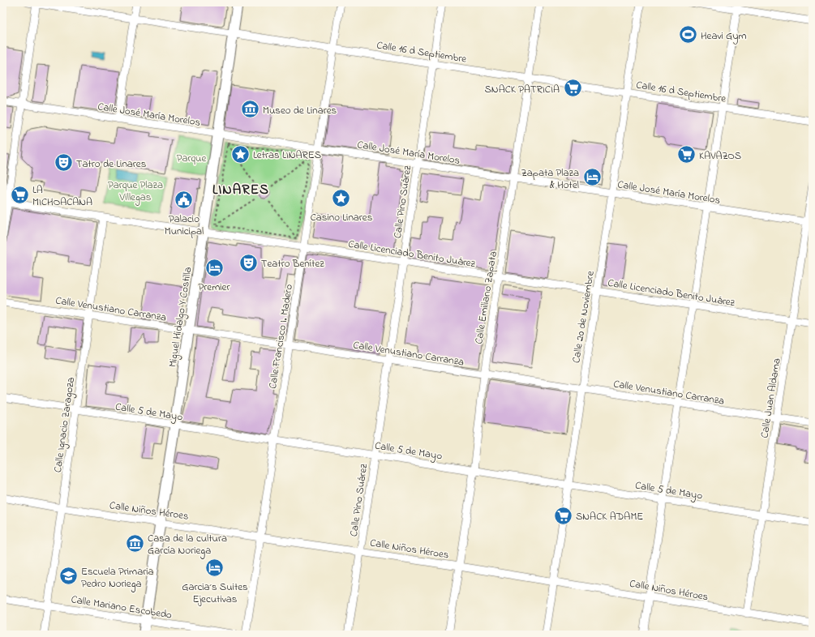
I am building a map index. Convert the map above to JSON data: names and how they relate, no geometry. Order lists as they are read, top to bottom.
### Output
{
  "streets": {
    "main road": ["Miguel Hidalgo Y Costilla"],
    "street": [
      "Calle 16 d Septiembre",
      "Calle José María Morelos",
      "Calle Pino Suárez",
      "Calle Licenciado Benito Juárez",
      "Calle Emiliano Zapata",
      "Calle Venustiano Carranza",
      "Calle 20 de Noviembre",
      "Calle Francisco I. Madero",
      "Calle Juan Aldama",
      "Calle 5 de Mayo",
      "Calle Ignacio Zaragoza",
      "Calle Niños Héroes",
      "Calle Mariano Escobedo"
    ]
  },
  "crossings": [
    ["Calle 16 d Septiembre", "Calle Pino Suárez"],
    ["Calle 16 d Septiembre", "Calle Emiliano Zapata"],
    ["Calle 16 d Septiembre", "Miguel Hidalgo Y Costilla"],
    ["Calle 16 d Septiembre", "Calle 20 de Noviembre"],
    ["Calle 16 d Septiembre", "Calle Francisco I. Madero"],
    ["Calle José María Morelos", "Calle Pino Suárez"],
    ["Calle José María Morelos", "Calle Emiliano Zapata"],
    ["Calle José María Morelos", "Miguel Hidalgo Y Costilla"],
    ["Calle José María Morelos", "Calle 20 de Noviembre"],
    ["Calle José María Morelos", "Calle Francisco I. Madero"],
    ["Calle José María Morelos", "Calle Juan Aldama"],
    ["Calle Pino Suárez", "Calle Licenciado Benito Juárez"],
    ["Calle Pino Suárez", "Calle Venustiano Carranza"],
    ["Calle Pino Suárez", "Calle 5 de Mayo"],
    ["Calle Pino Suárez", "Calle Niños Héroes"],
    ["Calle Licenciado Benito Juárez", "Calle Emiliano Zapata"],
    ["Calle Licenciado Benito Juárez", "Miguel Hidalgo Y Costilla"],
    ["Calle Licenciado Benito Juárez", "Calle 20 de Noviembre"],
    ["Calle Licenciado Benito Juárez", "Calle Francisco I. Madero"],
    ["Calle Licenciado Benito Juárez", "Calle Juan Aldama"],
    ["Calle Licenciado Benito Juárez", "Calle Ignacio Zaragoza"],
    ["Calle Emiliano Zapata", "Calle Venustiano Carranza"],
    ["Calle Emiliano Zapata", "Calle 5 de Mayo"],
    ["Calle Emiliano Zapata", "Calle Niños Héroes"],
    ["Calle Venustiano Carranza", "Miguel Hidalgo Y Costilla"],
    ["Calle Venustiano Carranza", "Calle 20 de Noviembre"],
    ["Calle Venustiano Carranza", "Calle Francisco I. Madero"],
    ["Calle Venustiano Carranza", "Calle Juan Aldama"],
    ["Calle Venustiano Carranza", "Calle Ignacio Zaragoza"],
    ["Miguel Hidalgo Y Costilla", "Calle 5 de Mayo"],
    ["Miguel Hidalgo Y Costilla", "Calle Niños Héroes"],
    ["Miguel Hidalgo Y Costilla", "Calle Mariano Escobedo"],
    ["Calle 20 de Noviembre", "Calle 5 de Mayo"],
    ["Calle 20 de Noviembre", "Calle Niños Héroes"],
    ["Calle Francisco I. Madero", "Calle 5 de Mayo"],
    ["Calle Francisco I. Madero", "Calle Niños Héroes"],
    ["Calle Juan Aldama", "Calle 5 de Mayo"],
    ["Calle Juan Aldama", "Calle Niños Héroes"],
    ["Calle 5 de Mayo", "Calle Ignacio Zaragoza"],
    ["Calle Ignacio Zaragoza", "Calle Niños Héroes"],
    ["Calle Ignacio Zaragoza", "Calle Mariano Escobedo"]
  ],
  "districts": ["LINARES"],
  "parks": ["Parque", "Parque Plaza Villegas"],
  "places": {
    "sports": ["Heavi Gym"],
    "supermarket": [
      "SNACK PATRICIA",
      "KAVAZOS",
      "LA MICHOACANA",
      "SNACK ADAME"
    ],
    "museum": ["Museo de Linares", "Casa de la cultura García Noriega"],
    "place": ["Letras LINARES", "Casino Linares"],
    "theatre": ["Tatro de Linares", "Teatro Benítez"],
    "hotel": ["Zapata Plaza & Hotel", "Premier", "Garcia´s Suites Ejecutivas"],
    "public building": ["Palacio Municipal"],
    "school or university": ["Escuela Primaria Pedro Noriega"]
  }
}
